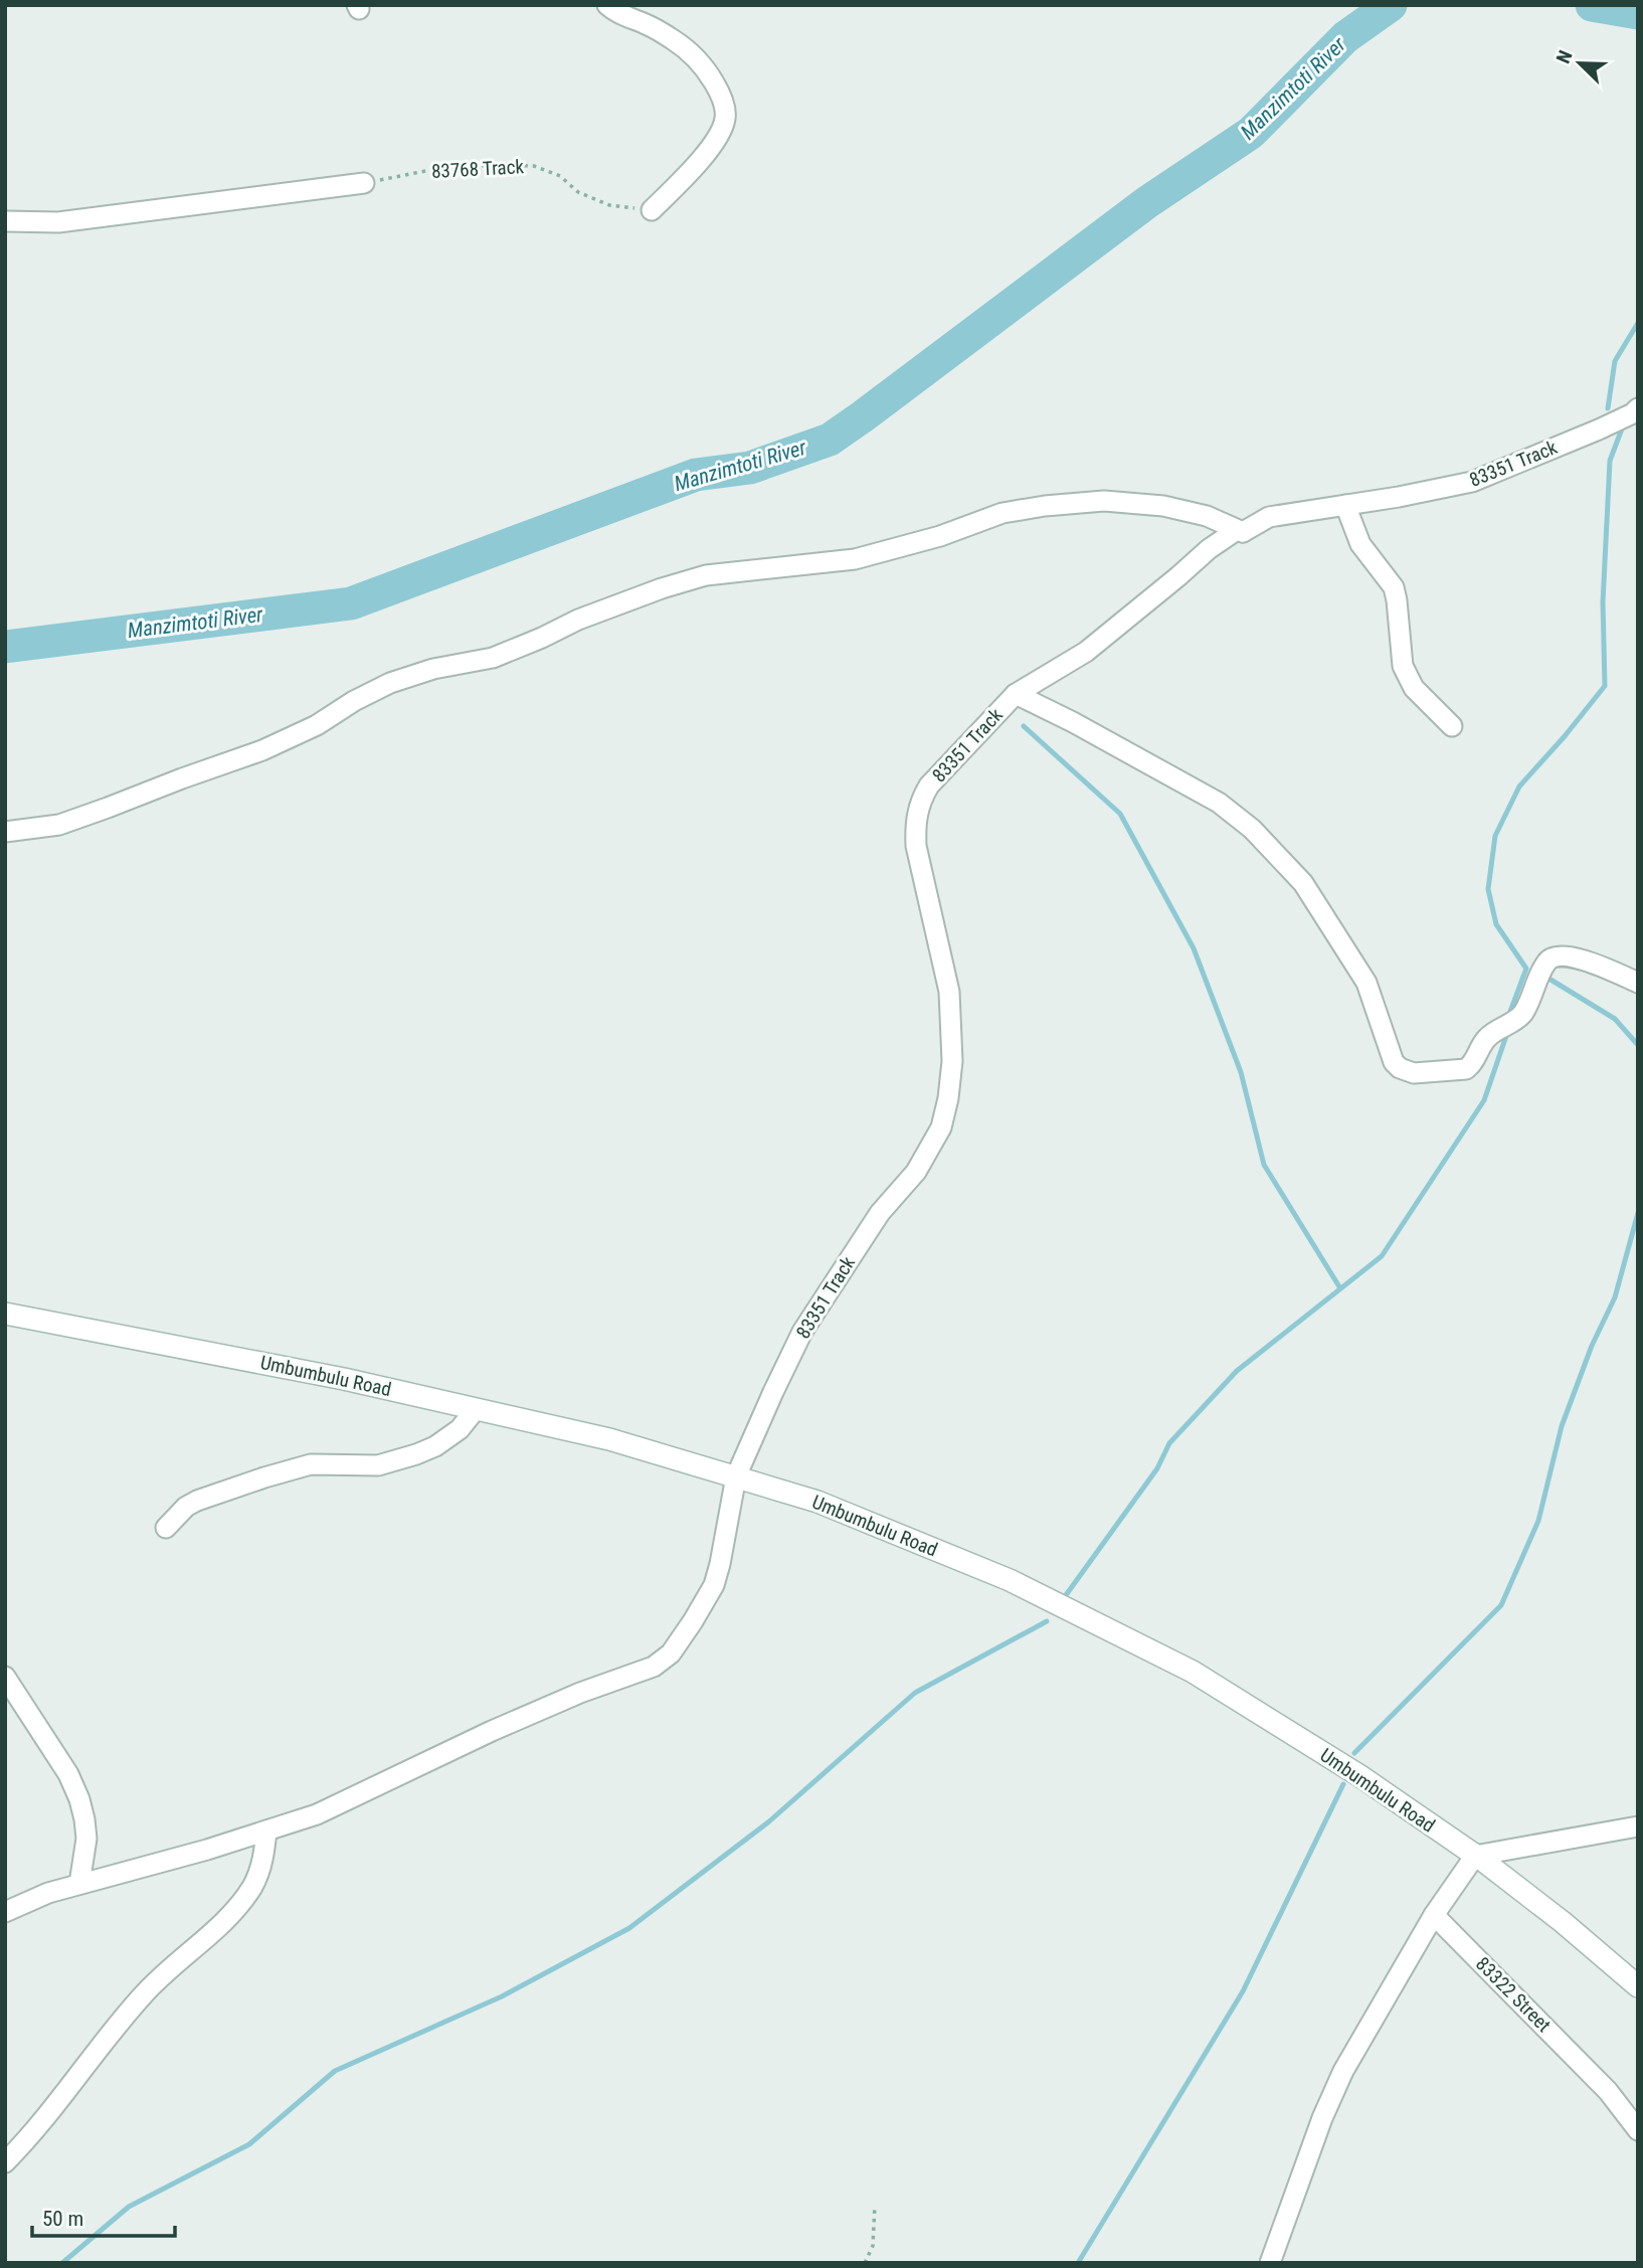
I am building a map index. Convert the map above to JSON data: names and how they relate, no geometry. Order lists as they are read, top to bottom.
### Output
{
  "streets": {
    "main road": ["Umbumbulu Road"],
    "street": ["83351 Track", "83322 Street"],
    "path": ["83768 Track"]
  },
  "crossings": [
    ["83351 Track", "Umbumbulu Road"]
  ],
  "water": ["Manzimtoti River"],
  "scale_bar": "50 m",
  "north": "top left"
}
